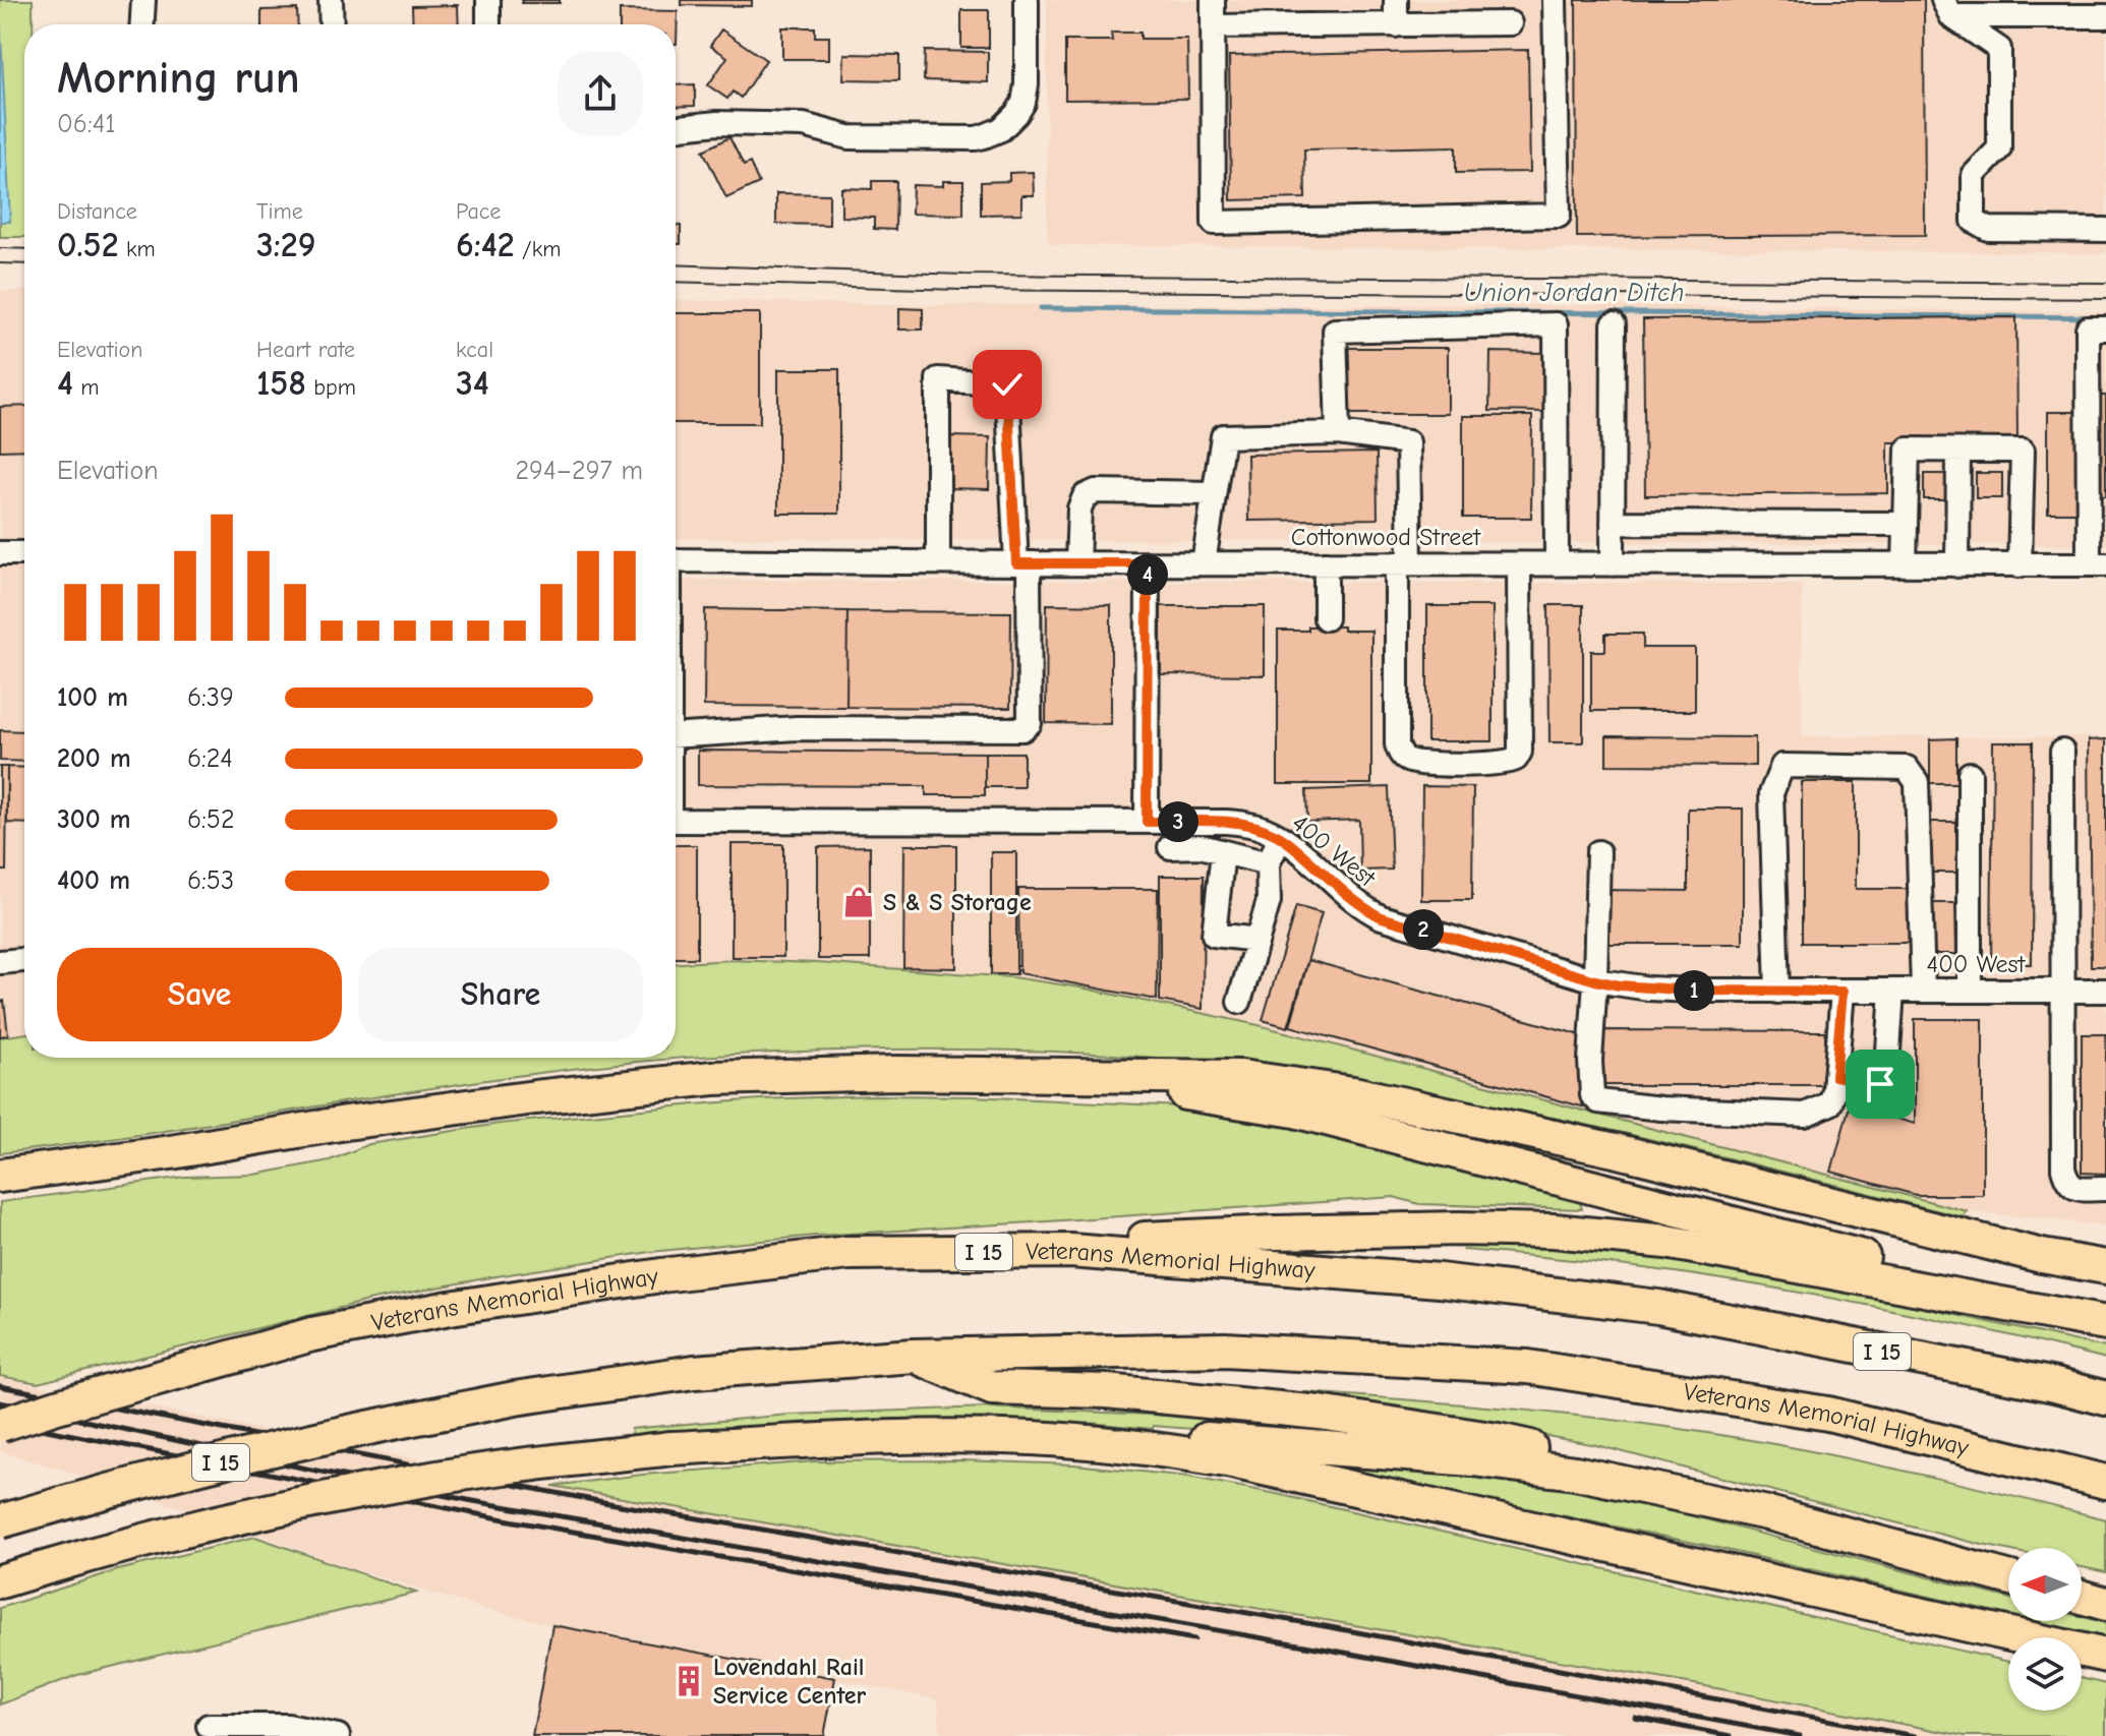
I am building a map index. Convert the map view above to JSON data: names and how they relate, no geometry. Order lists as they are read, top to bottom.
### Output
{
  "streets": {
    "highway": ["I 15", "Veterans Memorial Highway"],
    "street": ["Cottonwood Street", "400 West"]
  },
  "water": ["Union Jordan Ditch"],
  "places": {
    "shop": ["S & S Storage"],
    "building": ["Lovendahl Rail Service Center"]
  },
  "north": "left",
  "page": {
    "heading": ["Morning run", "06:41"],
    "stats": [
      ["Distance", "0.52 km"],
      ["Time", "3:29"],
      ["Pace", "6:42 /km"],
      ["Elevation", "4 m"],
      ["Heart rate", "158 bpm"],
      ["kcal", "34"]
    ],
    "chart": ["Elevation", "294–297 m"],
    "pins": [
      "4",
      "3",
      "2",
      "1"
    ],
    "list": [
      {
        "name": "100 m",
        "note": "6:39"
      },
      {
        "name": "200 m",
        "note": "6:24"
      },
      {
        "name": "300 m",
        "note": "6:52"
      },
      {
        "name": "400 m",
        "note": "6:53"
      }
    ],
    "buttons": ["Save", "Share"]
  }
}
